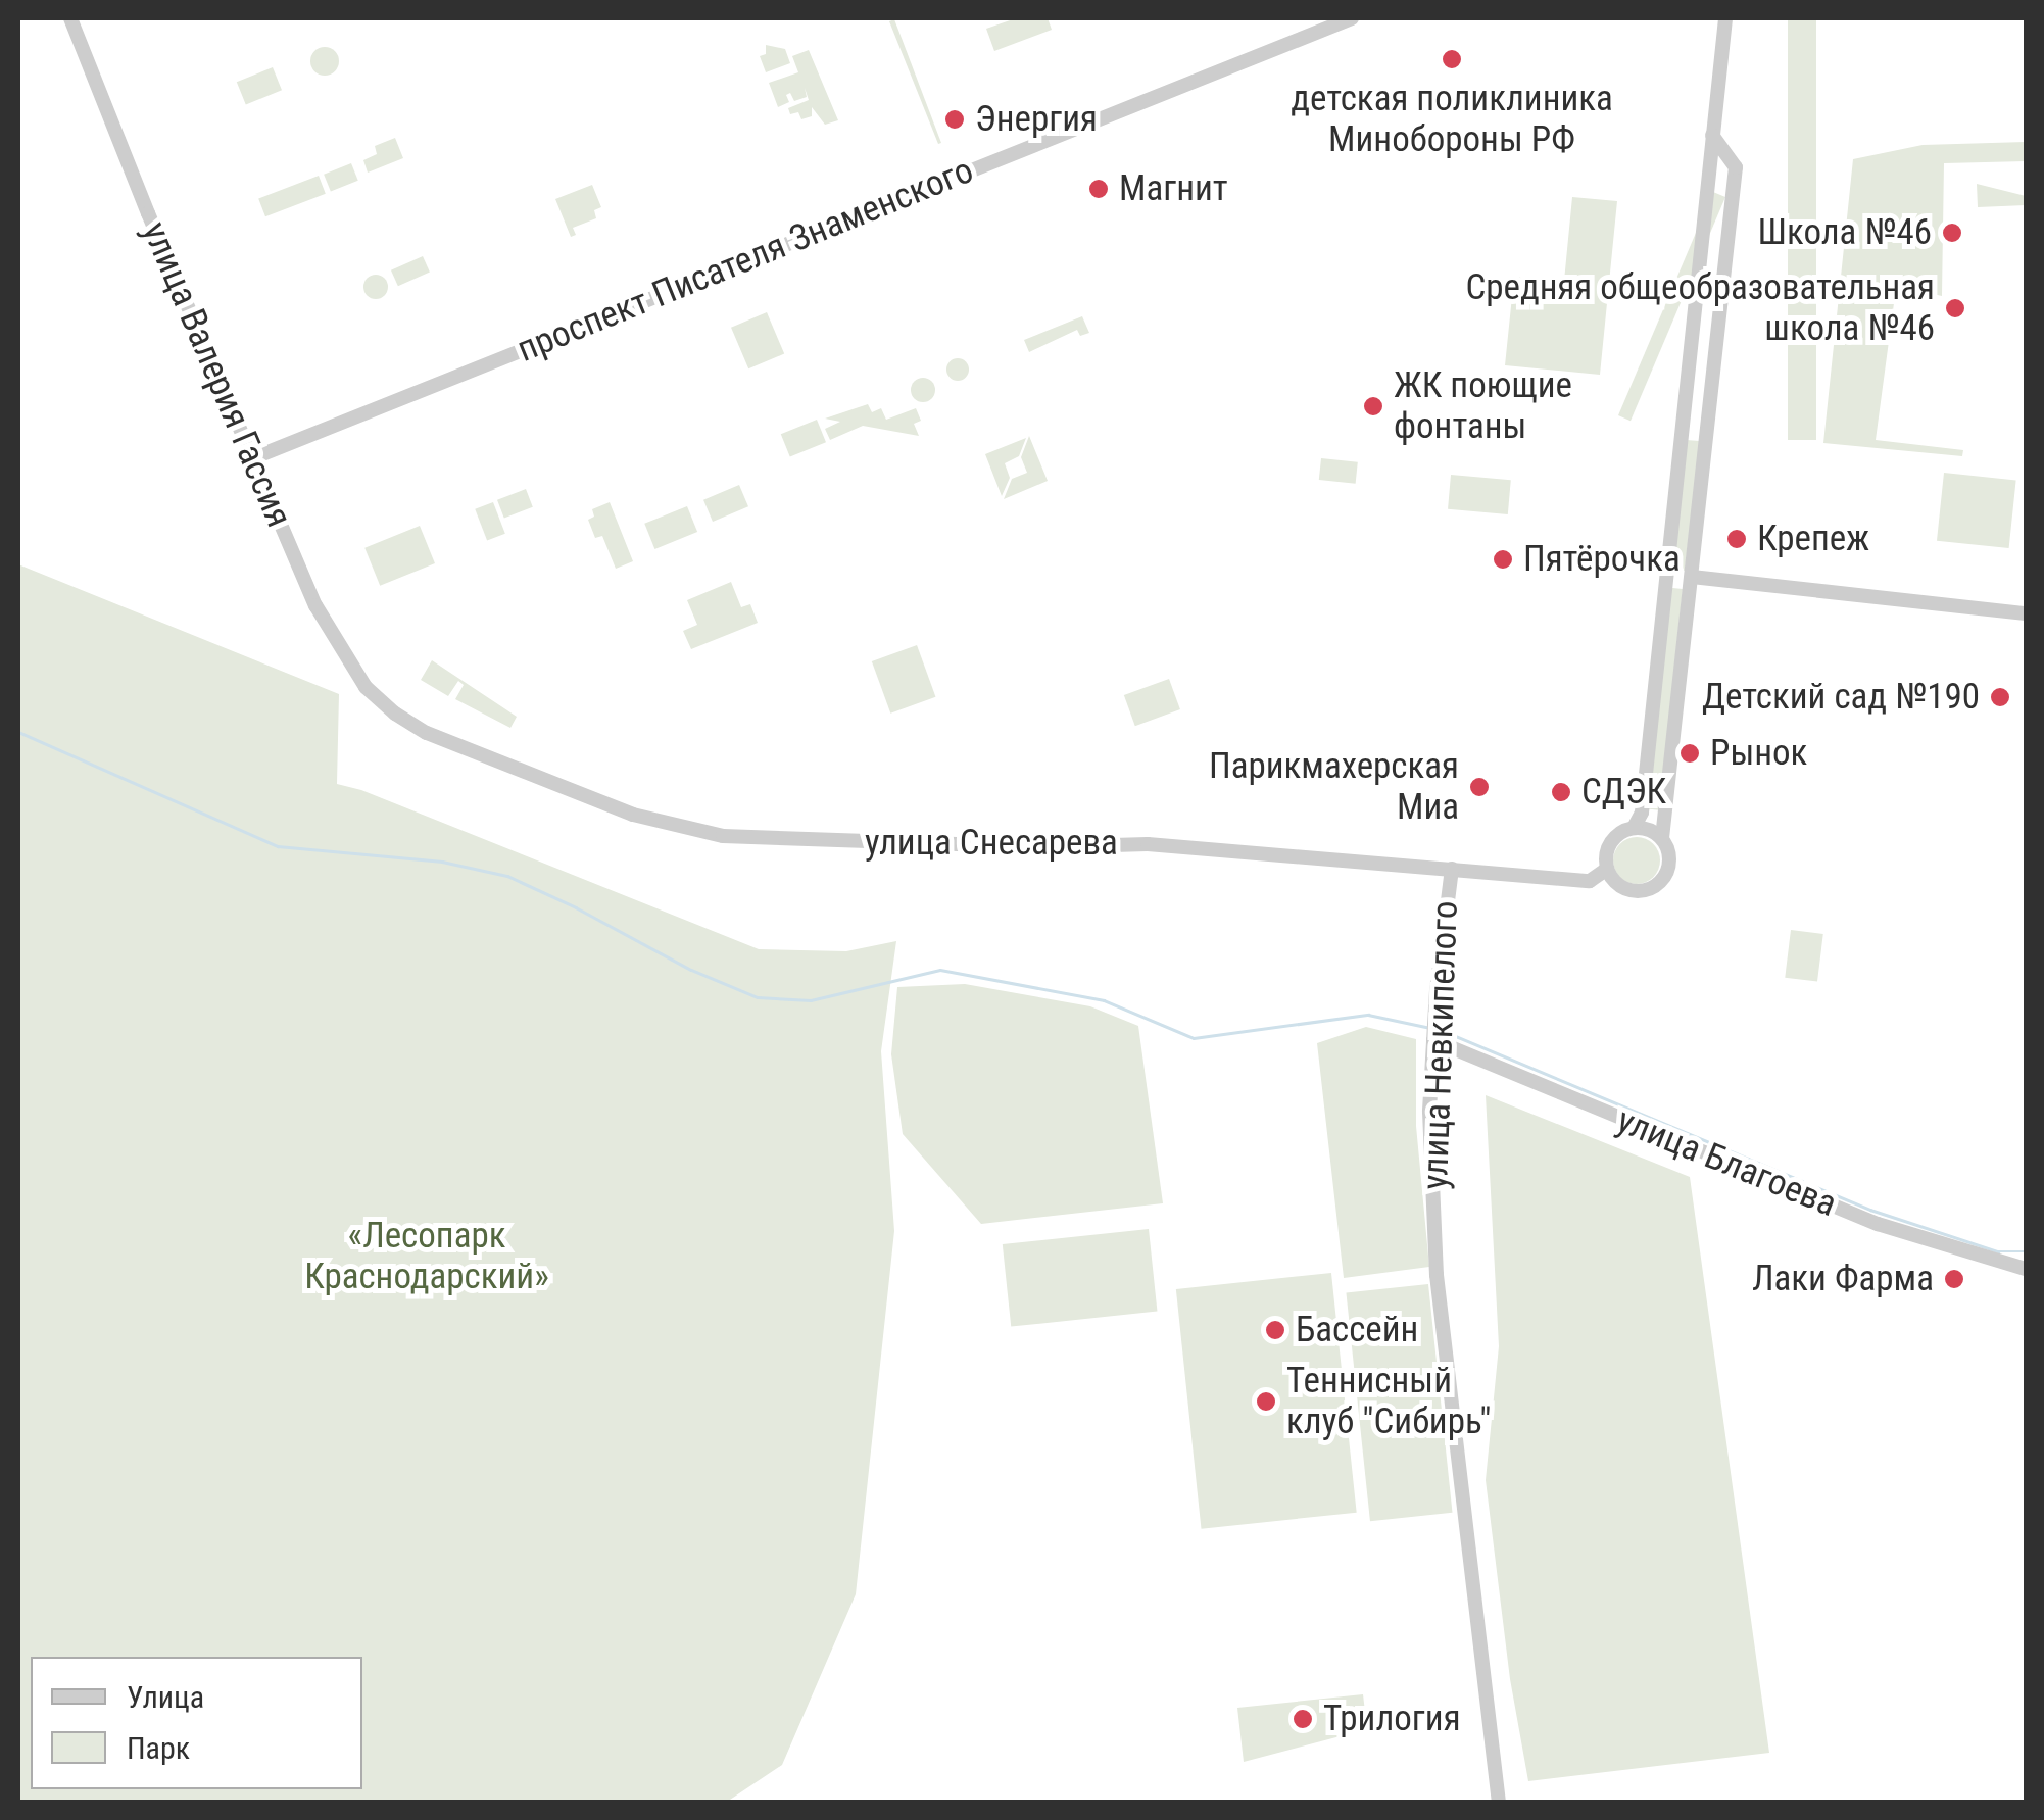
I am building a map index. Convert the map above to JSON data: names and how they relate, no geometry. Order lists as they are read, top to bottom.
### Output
{
  "streets": {
    "street": [
      "проспект Писателя Знаменского",
      "улица Валерия Гассия",
      "улица Снесарева",
      "улица Невкипелого",
      "улица Благоева"
    ]
  },
  "crossings": [
    ["проспект Писателя Знаменского", "улица Валерия Гассия"],
    ["улица Валерия Гассия", "улица Снесарева"],
    ["улица Снесарева", "улица Невкипелого"],
    ["улица Невкипелого", "улица Благоева"]
  ],
  "parks": ["«Лесопарк Краснодарский»"],
  "places": [
    "детская поликлиника Минобороны РФ",
    "Энергия",
    "Магнит",
    "Школа №46",
    "Средняя общеобразовательная школа №46",
    "ЖК поющие фонтаны",
    "Крепеж",
    "Пятёрочка",
    "Детский сад №190",
    "Рынок",
    "Парикмахерская Миа",
    "СДЭК",
    "Лаки Фарма",
    "Бассейн",
    "Теннисный клуб \"Сибирь\"",
    "Трилогия"
  ],
  "legend": ["Улица", "Парк"]
}
